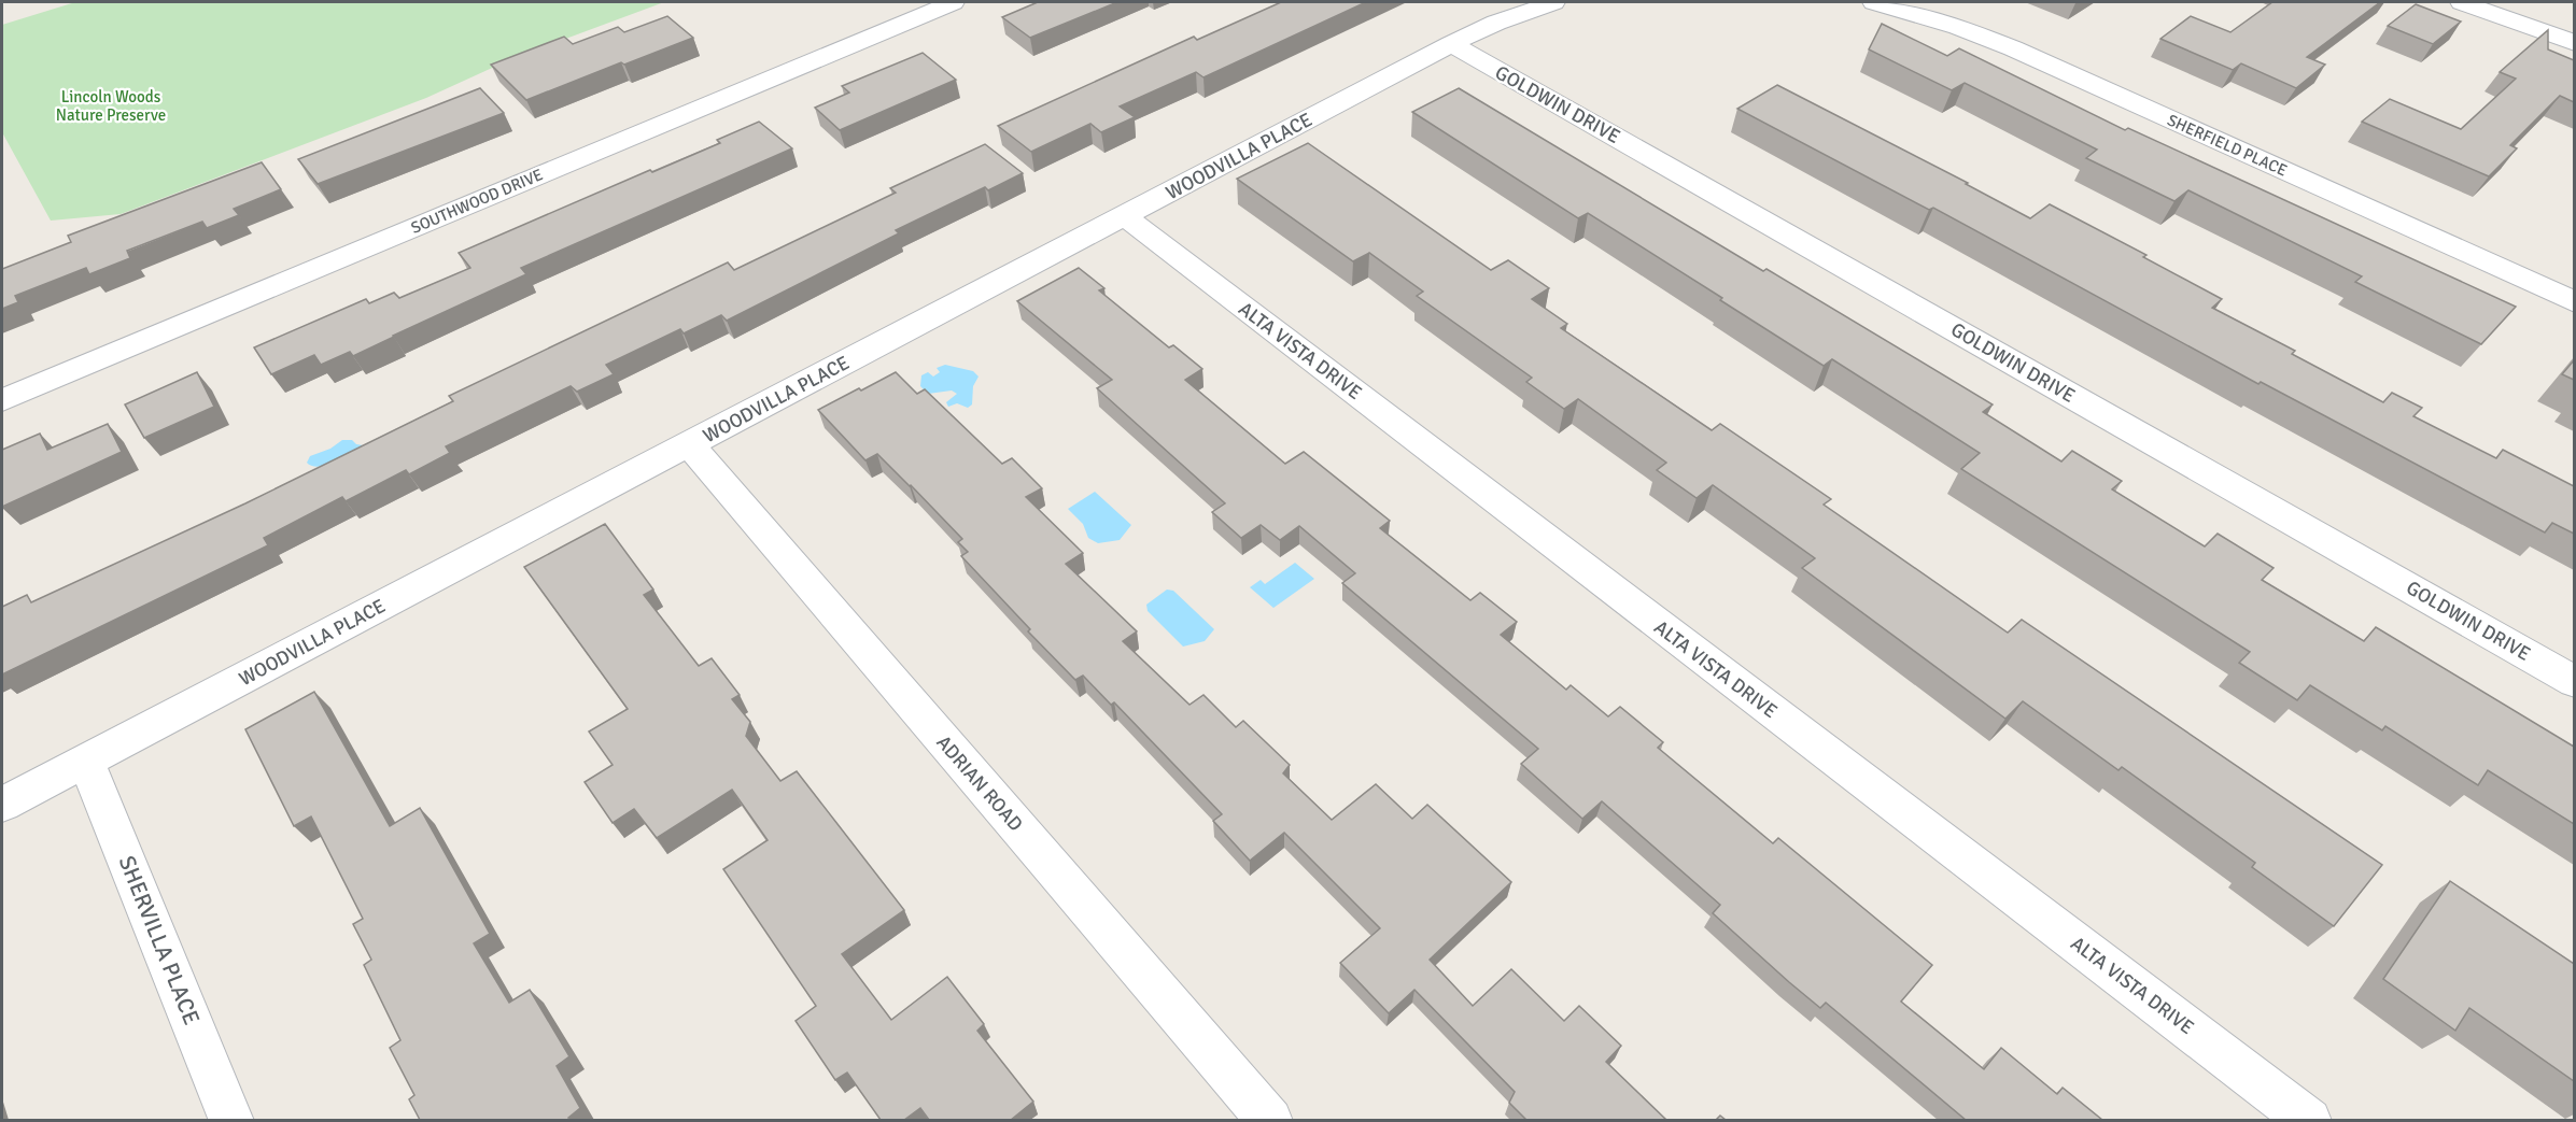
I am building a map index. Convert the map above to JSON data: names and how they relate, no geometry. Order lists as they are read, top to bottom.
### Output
{
  "streets": {
    "street": [
      "GOLDWIN DRIVE",
      "SHERFIELD PLACE",
      "WOODVILLA PLACE",
      "SOUTHWOOD DRIVE",
      "ALTA VISTA DRIVE",
      "ADRIAN ROAD",
      "SHERVILLA PLACE"
    ]
  },
  "crossings": [
    ["GOLDWIN DRIVE", "WOODVILLA PLACE"],
    ["WOODVILLA PLACE", "ALTA VISTA DRIVE"],
    ["WOODVILLA PLACE", "ADRIAN ROAD"],
    ["WOODVILLA PLACE", "SHERVILLA PLACE"]
  ],
  "parks": ["Lincoln Woods Nature Preserve"]
}
